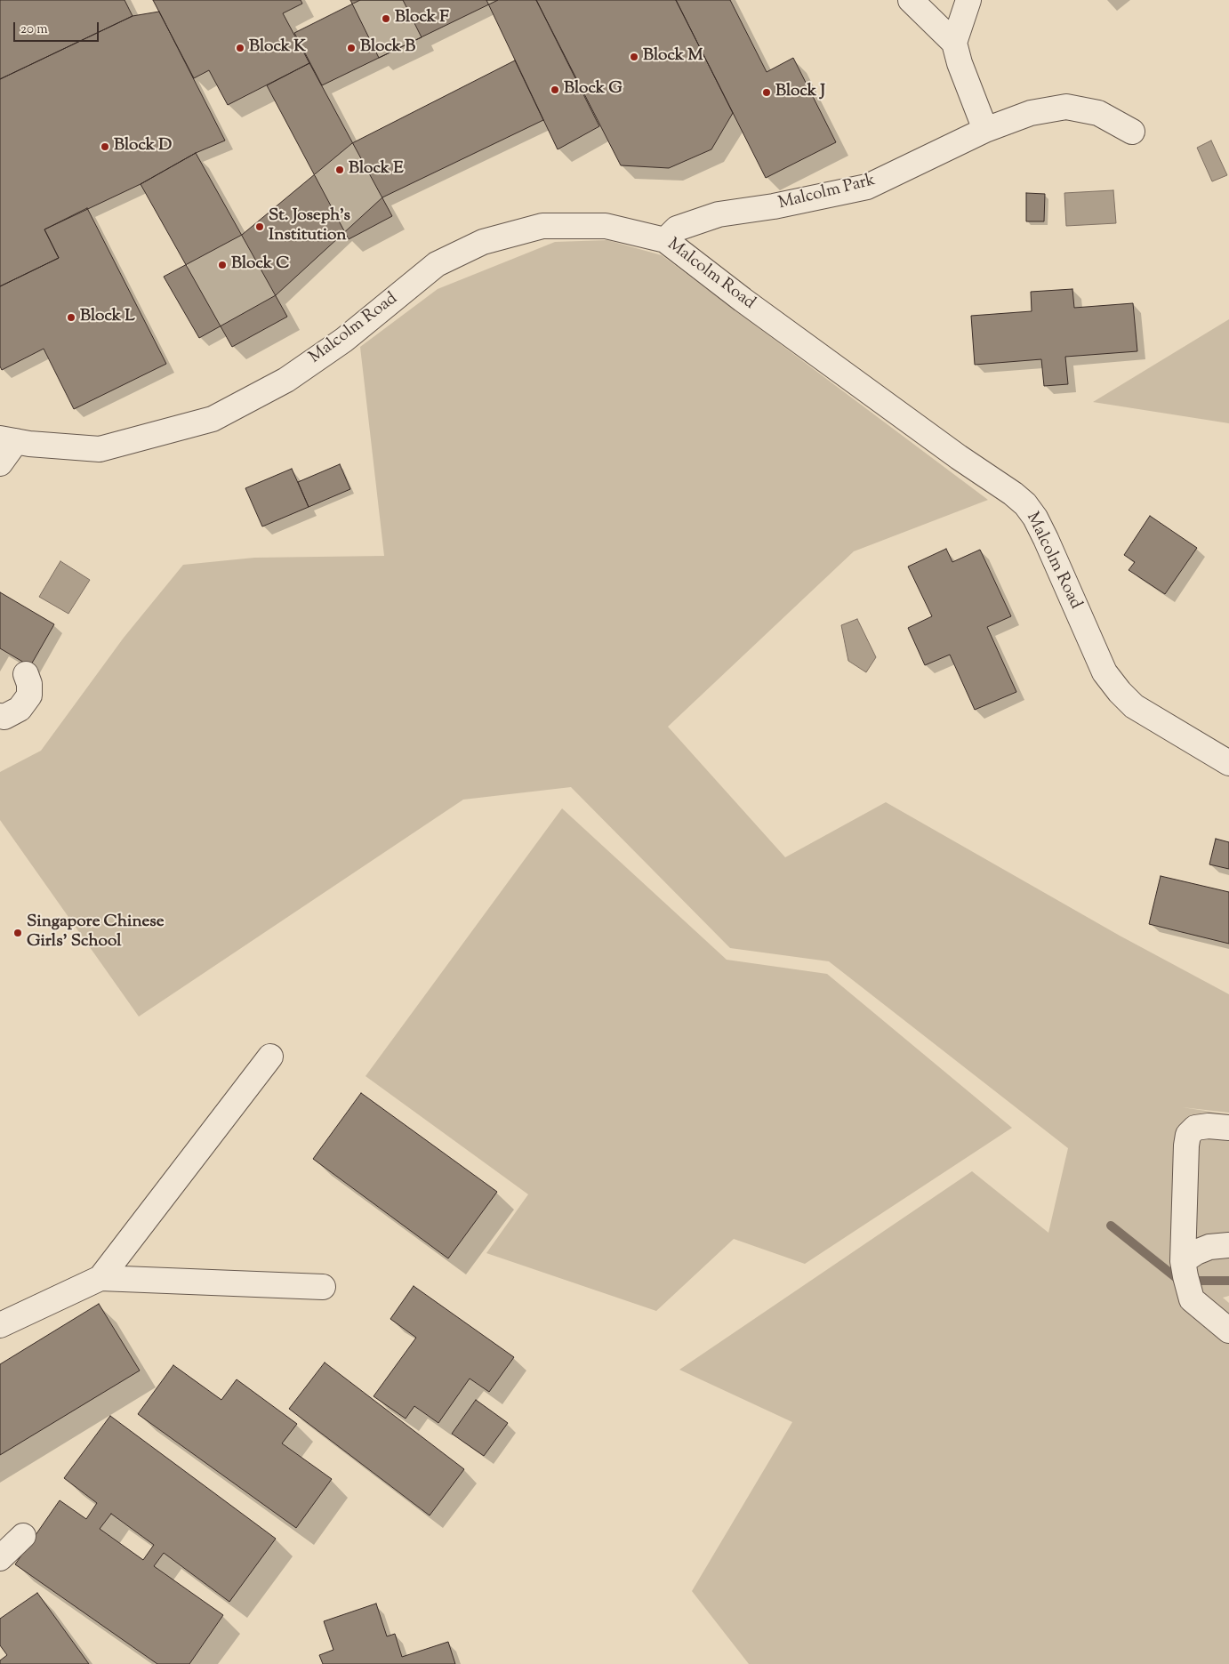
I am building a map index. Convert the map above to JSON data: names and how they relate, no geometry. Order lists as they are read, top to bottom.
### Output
{
  "streets": {
    "street": ["Malcolm Park", "Malcolm Road"]
  },
  "crossings": [
    ["Malcolm Park", "Malcolm Road"]
  ],
  "places": [
    "Block F",
    "Block K",
    "Block B",
    "Block M",
    "Block G",
    "Block J",
    "Block D",
    "Block E",
    "St. Joseph's Institution",
    "Block C",
    "Block L",
    "Singapore Chinese Girls' School"
  ],
  "scale_bar": "20 m"
}
